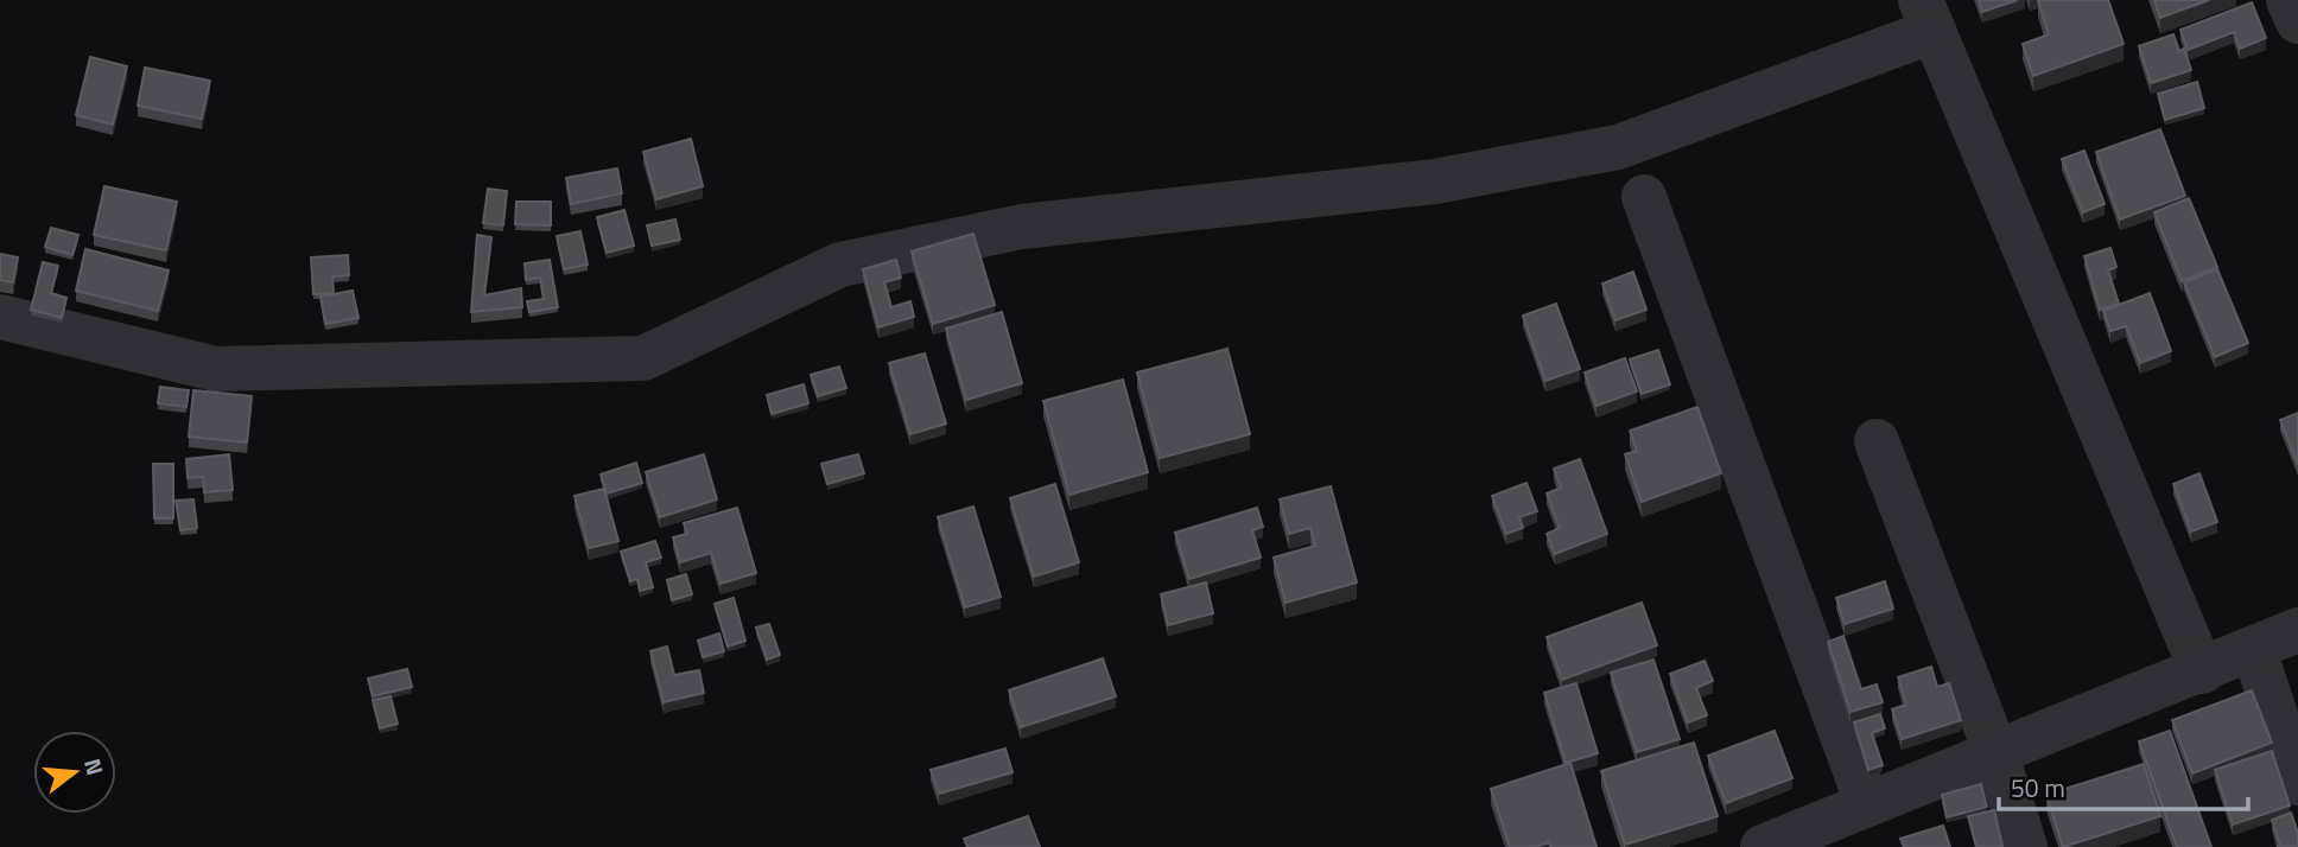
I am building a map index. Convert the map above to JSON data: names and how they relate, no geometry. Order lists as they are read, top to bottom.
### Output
{
  "scale_bar": "50 m",
  "north": "right"
}
